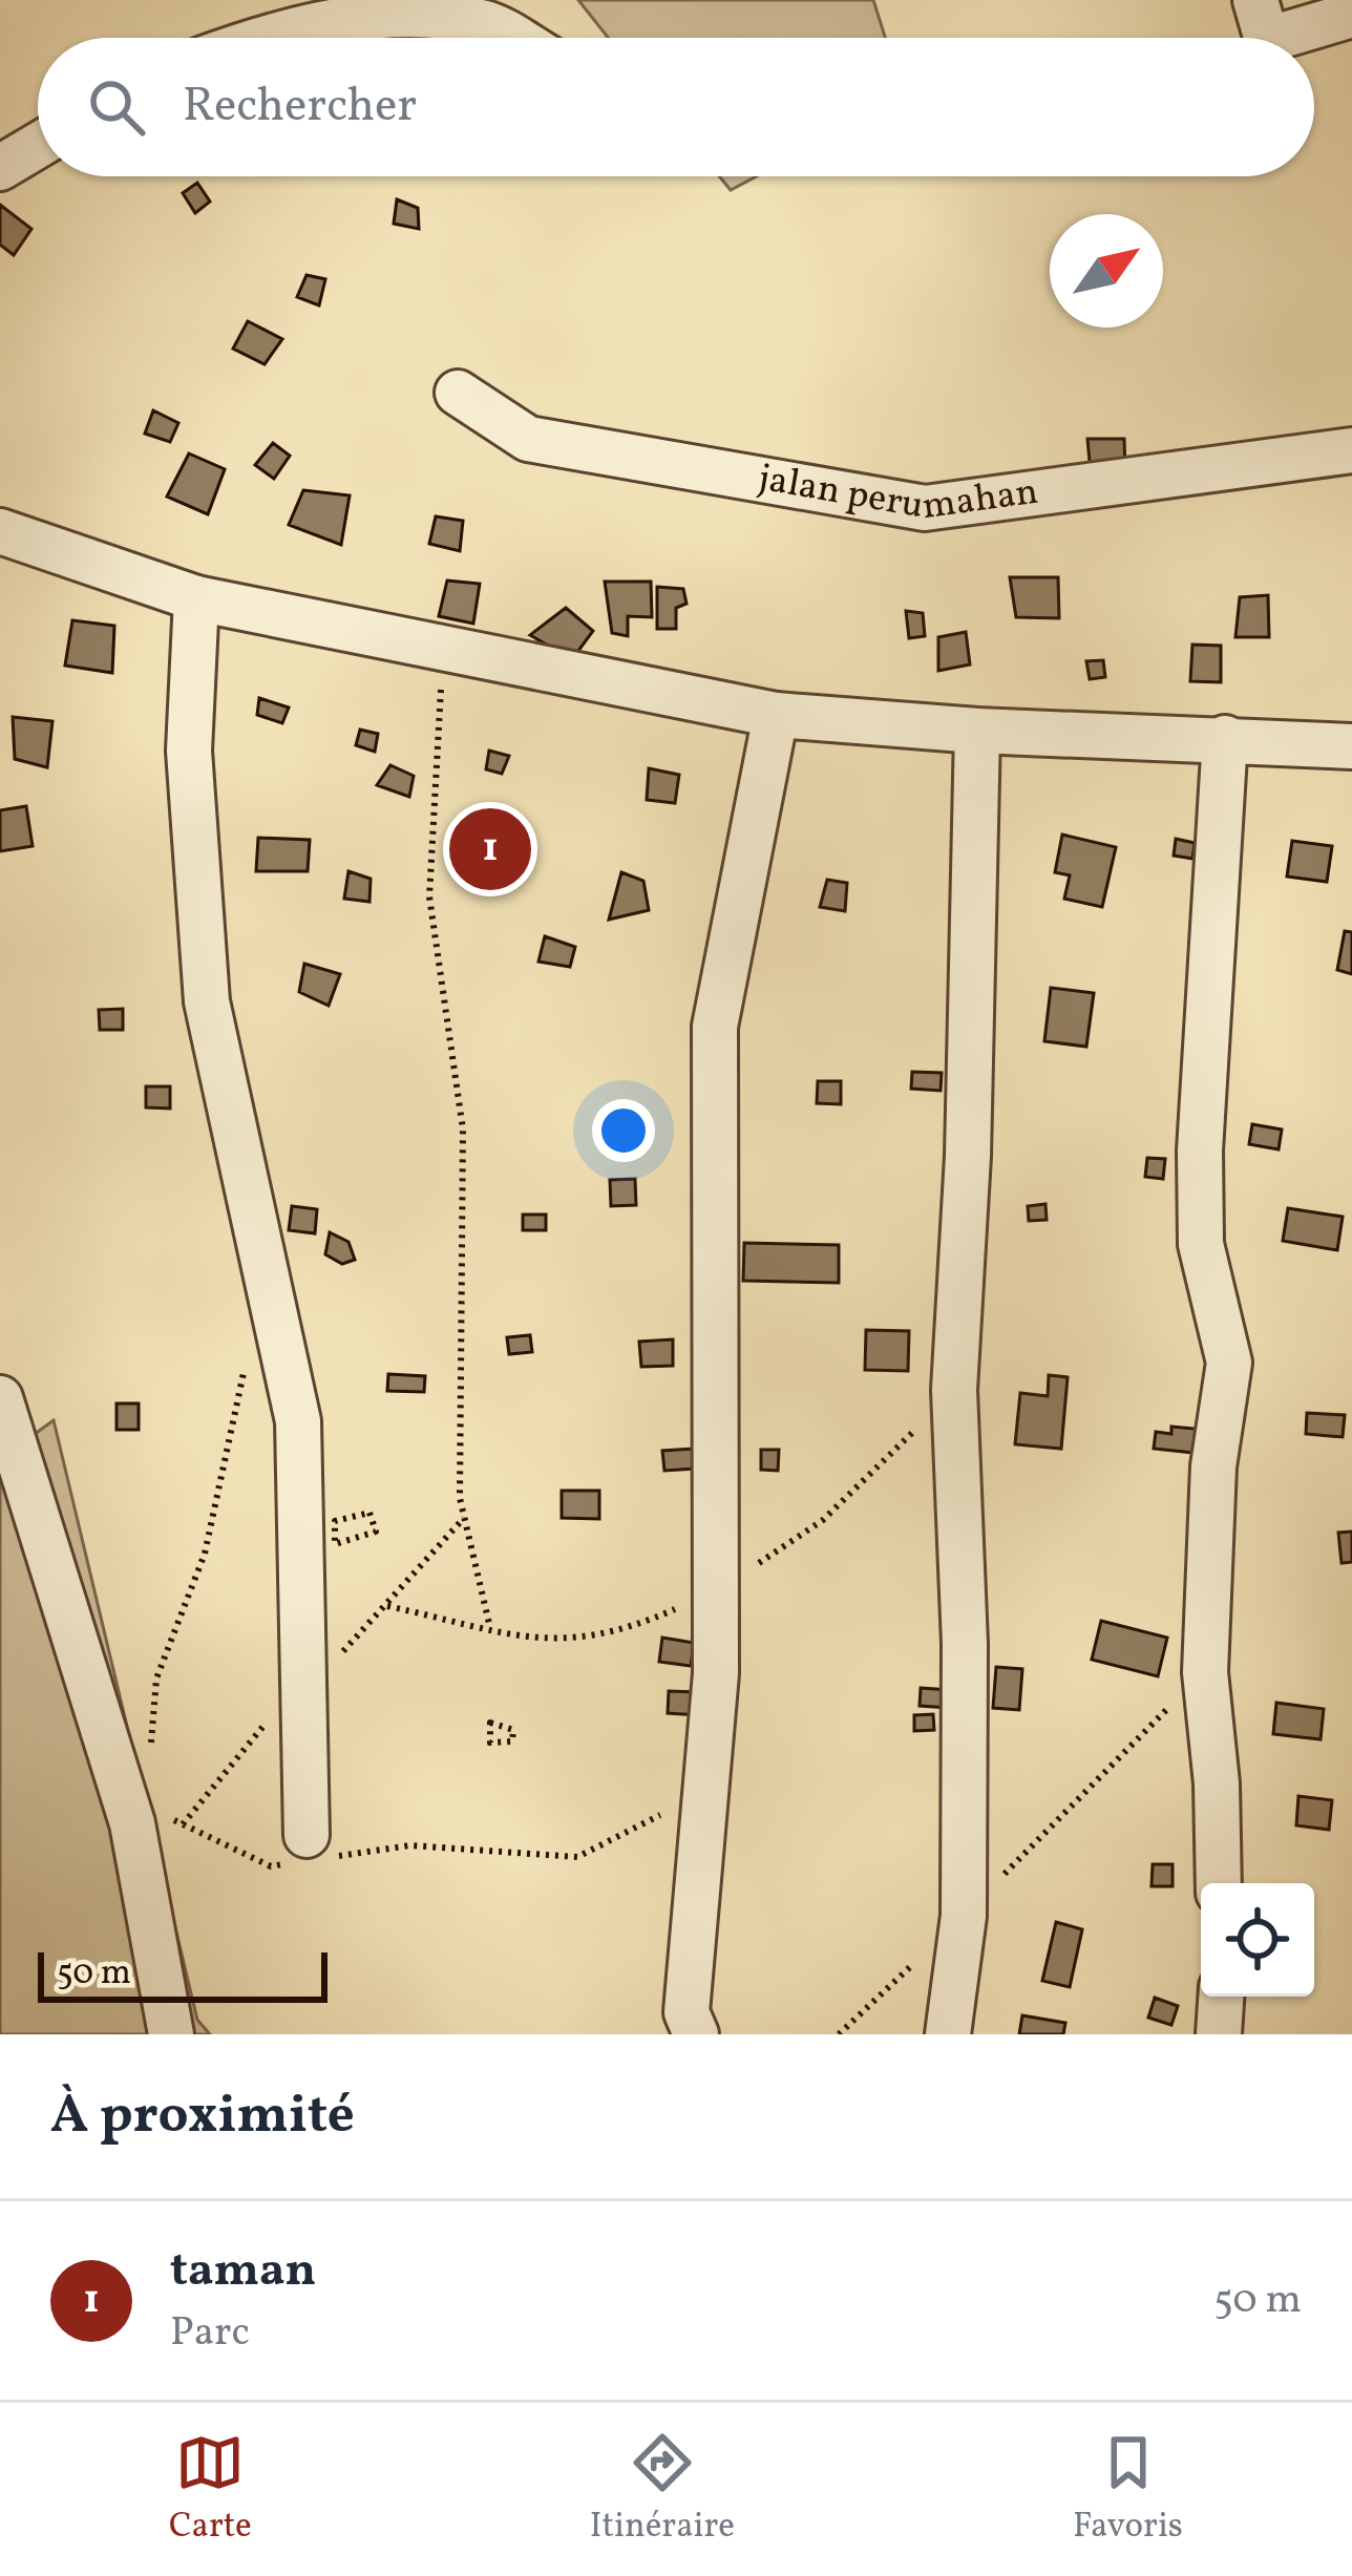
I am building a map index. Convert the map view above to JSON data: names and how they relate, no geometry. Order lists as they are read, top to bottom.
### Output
{
  "streets": {
    "street": ["jalan perumahan"]
  },
  "scale_bar": "50 m",
  "north": "top right",
  "page": {
    "search": "Rechercher",
    "pins": "1",
    "scale": "50 m",
    "heading": "À proximité",
    "list": [
      {
        "mark": "1",
        "name": "taman",
        "note": "Parc",
        "value": "50 m"
      }
    ],
    "nav": ["Carte", "Itinéraire", "Favoris"]
  }
}
